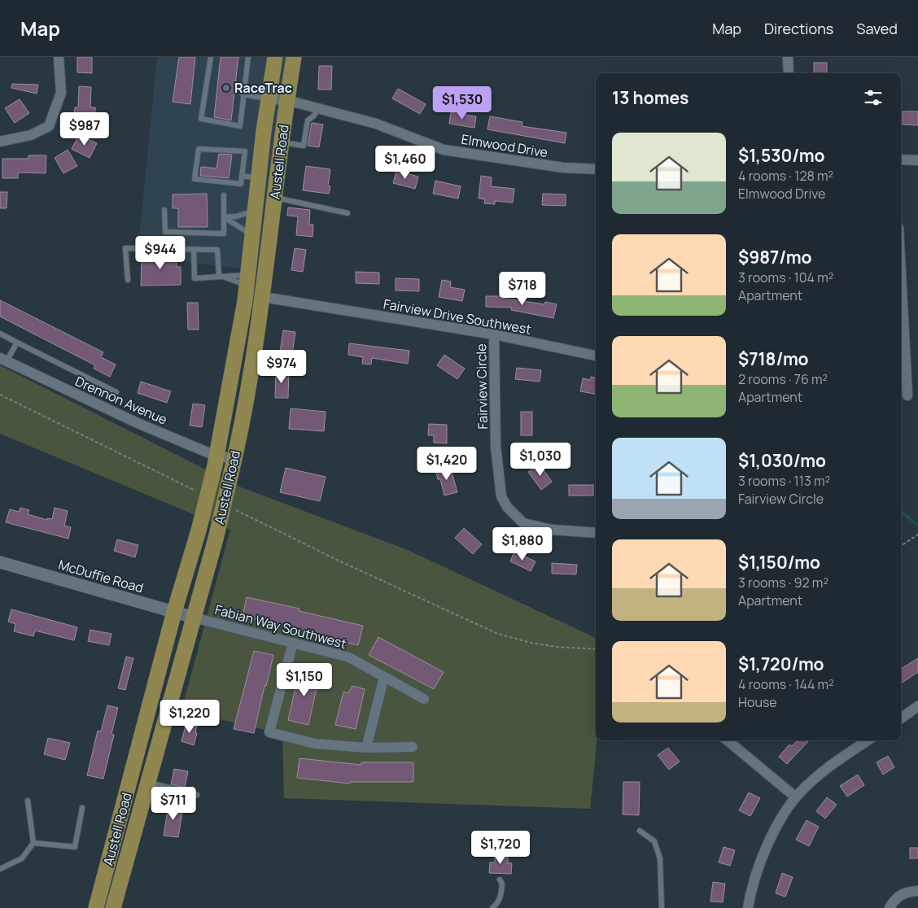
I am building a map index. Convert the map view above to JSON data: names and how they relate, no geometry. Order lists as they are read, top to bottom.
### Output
{
  "streets": {
    "main road": ["Austell Road"],
    "street": [
      "Elmwood Drive",
      "Fairview Drive Southwest",
      "Fairview Circle",
      "Drennon Avenue",
      "McDuffie Road",
      "Fabian Way Southwest"
    ]
  },
  "crossings": [
    ["Elmwood Drive", "Austell Road"],
    ["Austell Road", "Fairview Drive Southwest"],
    ["Austell Road", "Drennon Avenue"],
    ["Austell Road", "McDuffie Road"],
    ["Austell Road", "Fabian Way Southwest"],
    ["Fairview Drive Southwest", "Fairview Circle"],
    ["McDuffie Road", "Fabian Way Southwest"]
  ],
  "places": ["RaceTrac"],
  "page": {
    "header": "Map",
    "nav": ["Map", "Directions", "Saved"],
    "heading": "13 homes",
    "price": [
      "$1,530",
      "$987",
      "$1,460",
      "$944",
      "$718",
      "$974",
      "$1,030",
      "$1,420",
      "$1,880",
      "$1,150",
      "$1,220",
      "$711",
      "$1,720"
    ],
    "list": [
      {
        "name": "$1,530/mo",
        "note": "4 rooms · 128 m² · Elmwood Drive"
      },
      {
        "name": "$987/mo",
        "note": "3 rooms · 104 m² · Apartment"
      },
      {
        "name": "$718/mo",
        "note": "2 rooms · 76 m² · Apartment"
      },
      {
        "name": "$1,030/mo",
        "note": "3 rooms · 113 m² · Fairview Circle"
      },
      {
        "name": "$1,150/mo",
        "note": "3 rooms · 92 m² · Apartment"
      },
      {
        "name": "$1,720/mo",
        "note": "4 rooms · 144 m² · House"
      }
    ]
  }
}
